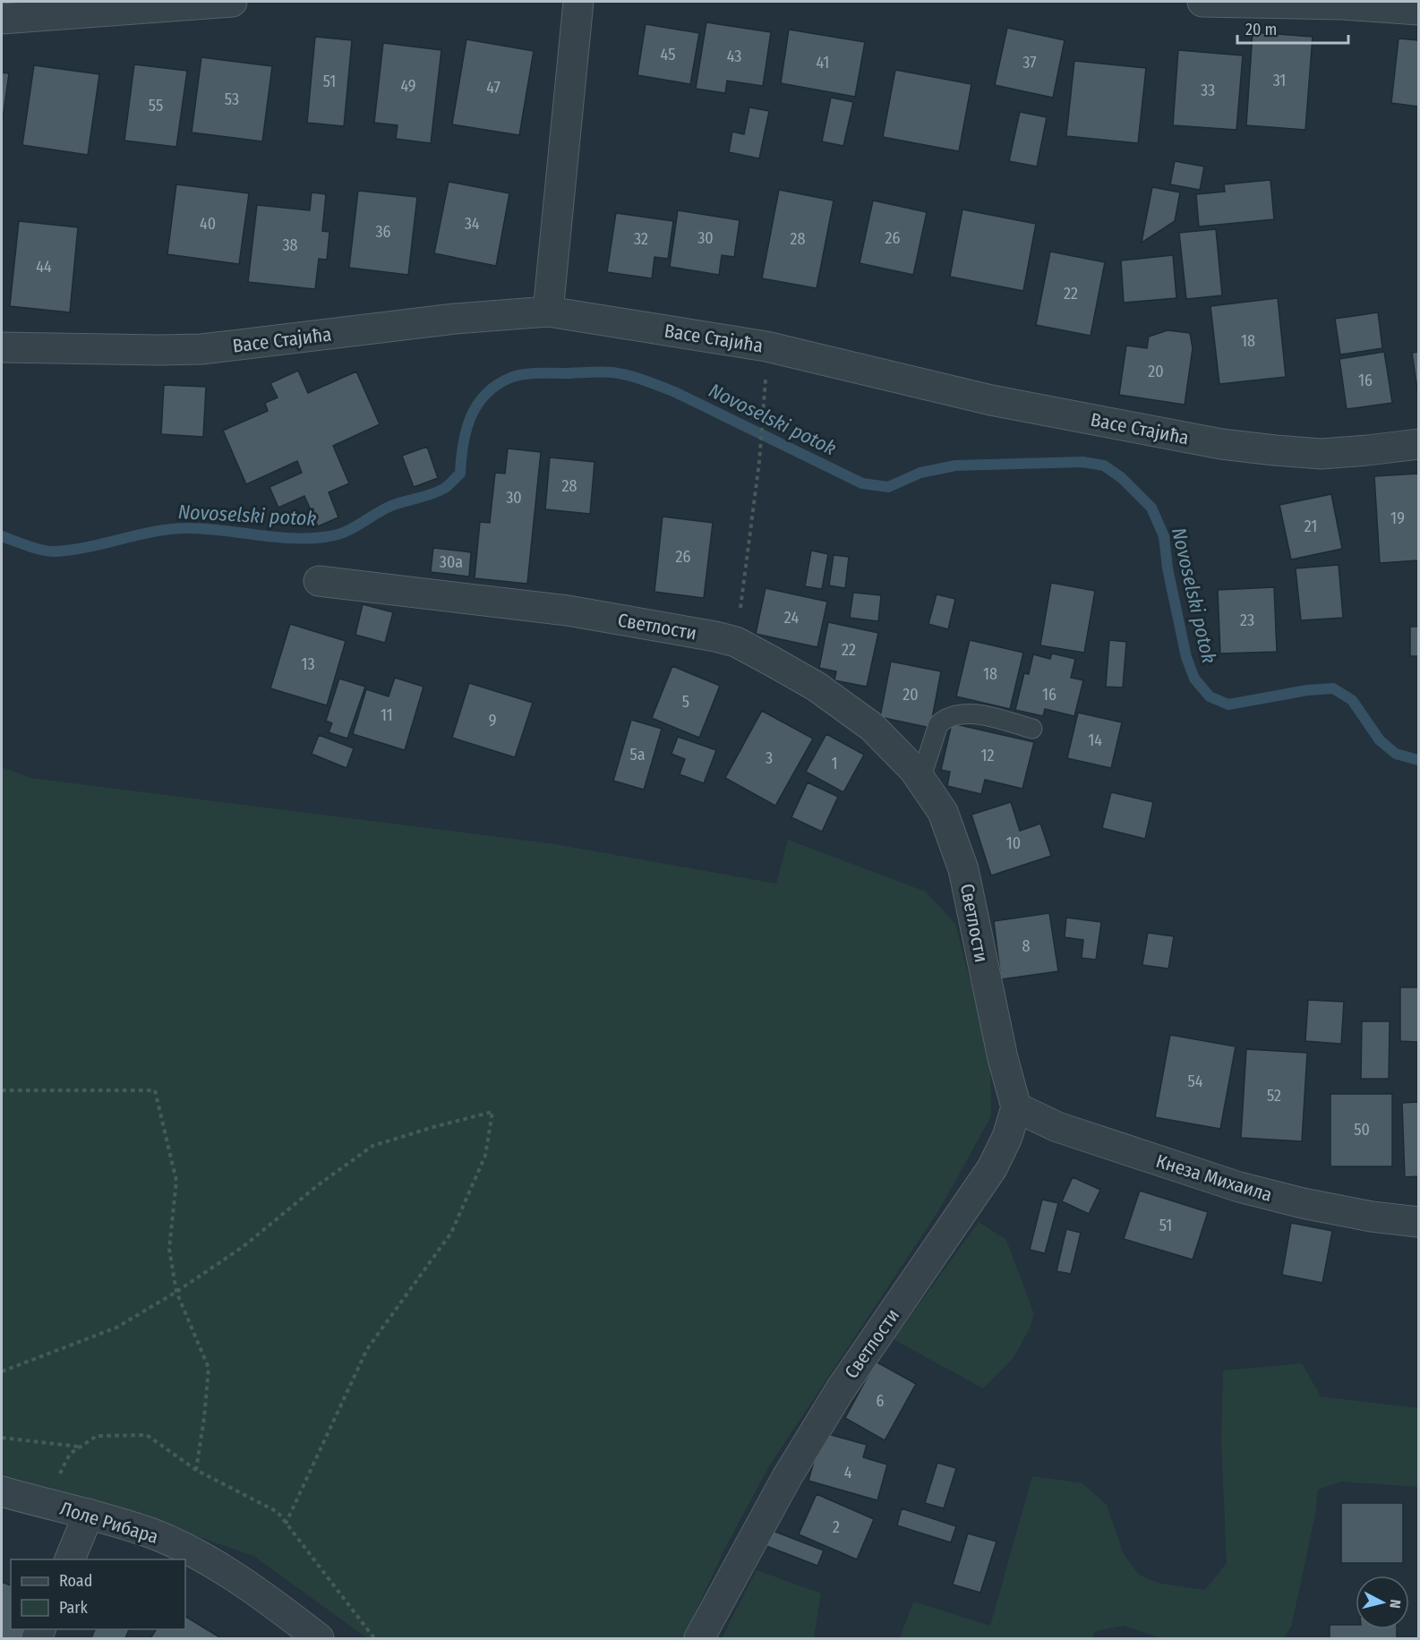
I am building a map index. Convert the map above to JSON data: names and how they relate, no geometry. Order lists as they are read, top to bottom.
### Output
{
  "streets": {
    "street": [
      "Васе Стајића",
      "Светлости",
      "Кнеза Михаила",
      "Лоле Рибара"
    ]
  },
  "crossings": [
    ["Светлости", "Кнеза Михаила"]
  ],
  "water": ["Novoselski potok"],
  "house_numbers": [
    "45",
    "43",
    "41",
    "37",
    "31",
    "51",
    "49",
    "47",
    "33",
    "53",
    "55",
    "40",
    "34",
    "36",
    "30",
    "26",
    "32",
    "28",
    "38",
    "44",
    "22",
    "18",
    "20",
    "16",
    "28",
    "30",
    "19",
    "21",
    "26",
    "30a",
    "24",
    "23",
    "22",
    "13",
    "18",
    "20",
    "16",
    "5",
    "11",
    "9",
    "14",
    "5a",
    "12",
    "3",
    "1",
    "10",
    "8",
    "54",
    "52",
    "50",
    "51",
    "6",
    "4",
    "2"
  ],
  "legend": ["Road", "Park"],
  "scale_bar": "20 m",
  "north": "right"
}
